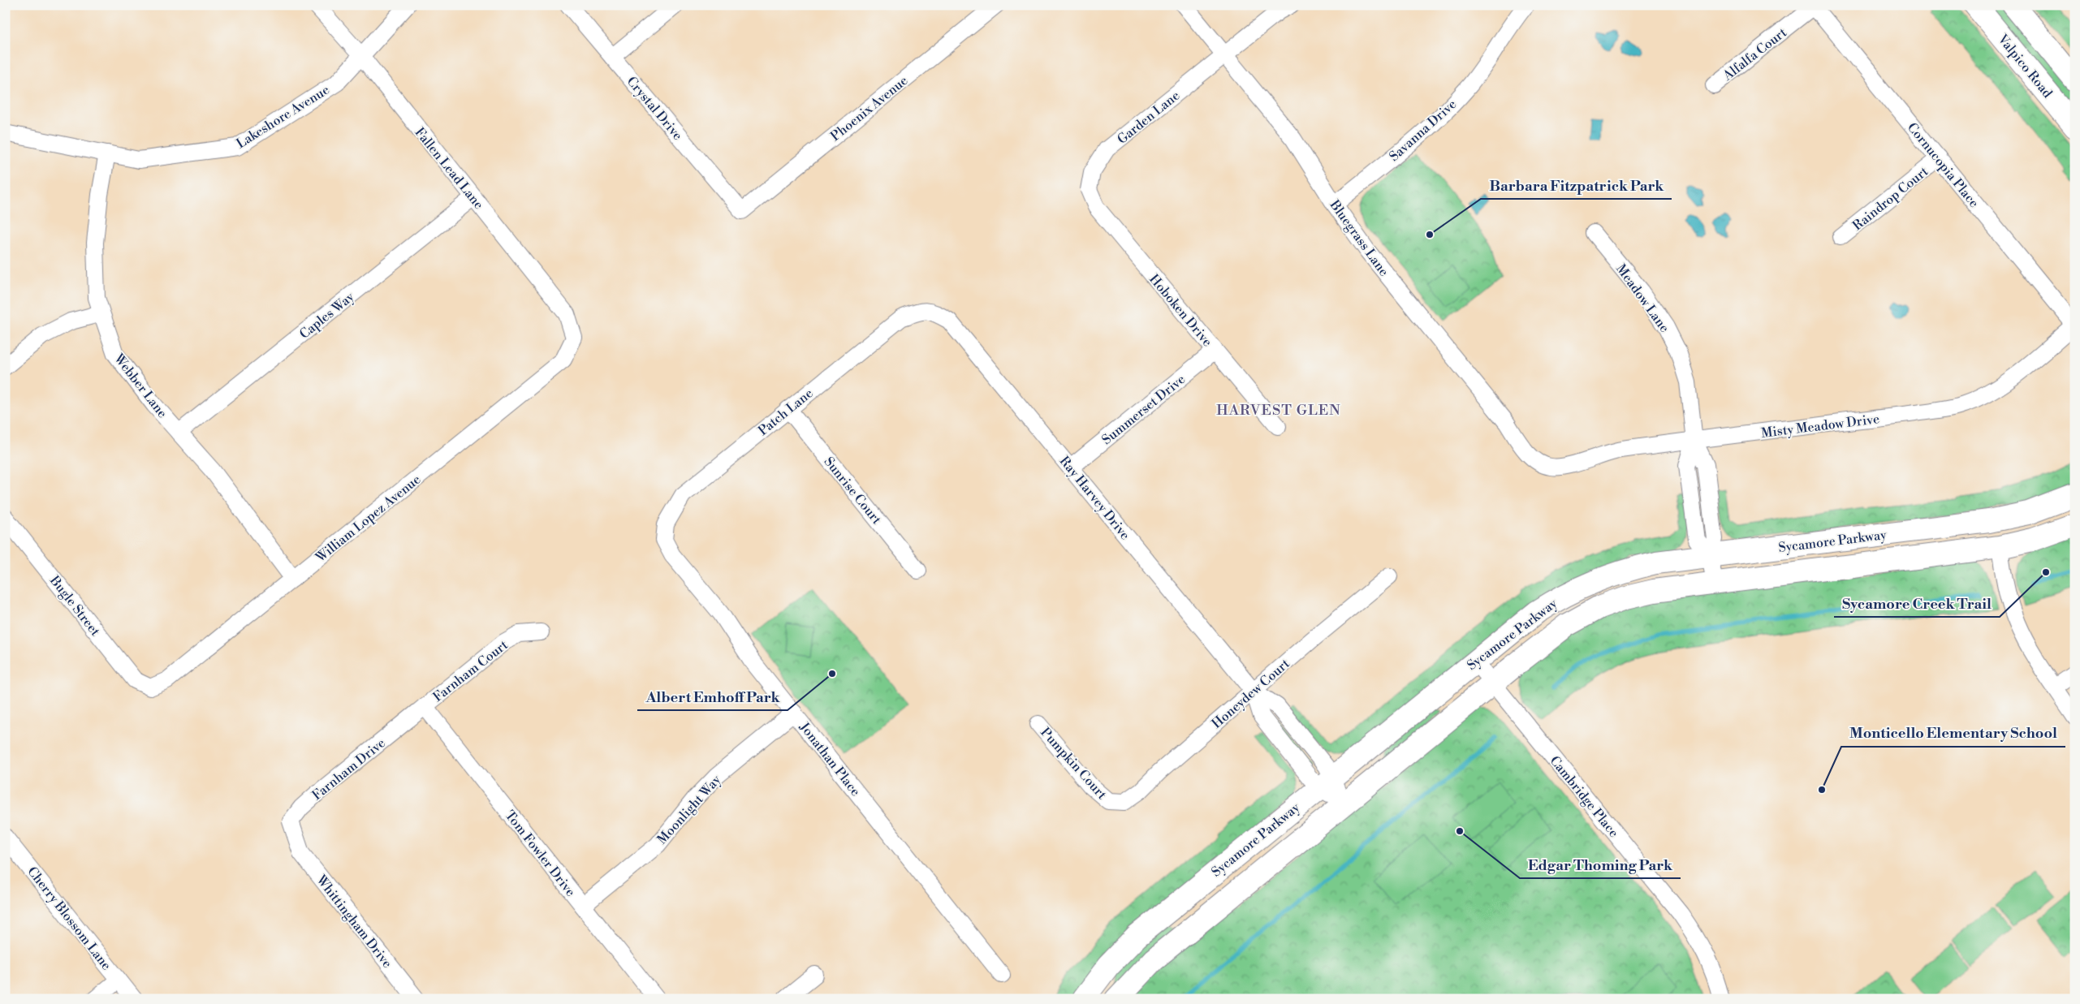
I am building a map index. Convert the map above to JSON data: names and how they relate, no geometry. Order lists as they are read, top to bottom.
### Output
{
  "streets": {
    "main road": ["Valpico Road", "Sycamore Parkway"],
    "street": [
      "Alfalfa Court",
      "Crystal Drive",
      "Phoenix Avenue",
      "Lakeshore Avenue",
      "Garden Lane",
      "Savanna Drive",
      "Cornucopia Place",
      "Fallen Lead Lane",
      "Raindrop Court",
      "Bluegrass Lane",
      "Meadow Lane",
      "Hoboken Drive",
      "Caples Way",
      "Webber Lane",
      "Summerset Drive",
      "Patch Lane",
      "Misty Meadow Drive",
      "Sunrise Court",
      "Ray Harvey Drive",
      "William Lopez Avenue",
      "Bugle Street",
      "Farnham Court",
      "Honeydew Court",
      "Jonathan Place",
      "Pumpkin Court",
      "Farnham Drive",
      "Cambridge Place",
      "Moonlight Way",
      "Tom Fowler Drive",
      "Cherry Blossom Lane",
      "Whittingham Drive"
    ]
  },
  "crossings": [
    ["Alfalfa Court", "Cornucopia Place"],
    ["Crystal Drive", "Phoenix Avenue"],
    ["Lakeshore Avenue", "Fallen Lead Lane"],
    ["Lakeshore Avenue", "Webber Lane"],
    ["Garden Lane", "Bluegrass Lane"],
    ["Garden Lane", "Hoboken Drive"],
    ["Savanna Drive", "Bluegrass Lane"],
    ["Cornucopia Place", "Raindrop Court"],
    ["Cornucopia Place", "Misty Meadow Drive"],
    ["Fallen Lead Lane", "Caples Way"],
    ["Fallen Lead Lane", "William Lopez Avenue"],
    ["Bluegrass Lane", "Misty Meadow Drive"],
    ["Meadow Lane", "Misty Meadow Drive"],
    ["Meadow Lane", "Sycamore Parkway"],
    ["Hoboken Drive", "Summerset Drive"],
    ["Caples Way", "Webber Lane"],
    ["Webber Lane", "William Lopez Avenue"],
    ["Summerset Drive", "Ray Harvey Drive"],
    ["Patch Lane", "Sunrise Court"],
    ["Patch Lane", "Ray Harvey Drive"],
    ["Patch Lane", "Jonathan Place"],
    ["Ray Harvey Drive", "Sycamore Parkway"],
    ["Ray Harvey Drive", "Honeydew Court"],
    ["William Lopez Avenue", "Bugle Street"],
    ["Sycamore Parkway", "Cambridge Place"],
    ["Farnham Court", "Farnham Drive"],
    ["Farnham Court", "Tom Fowler Drive"],
    ["Honeydew Court", "Pumpkin Court"],
    ["Jonathan Place", "Moonlight Way"],
    ["Farnham Drive", "Tom Fowler Drive"],
    ["Farnham Drive", "Whittingham Drive"],
    ["Moonlight Way", "Tom Fowler Drive"]
  ],
  "districts": ["HARVEST GLEN"],
  "places": [
    "Barbara Fitzpatrick Park",
    "Sycamore Creek Trail",
    "Albert Emhoff Park",
    "Monticello Elementary School",
    "Edgar Thoming Park"
  ]
}
